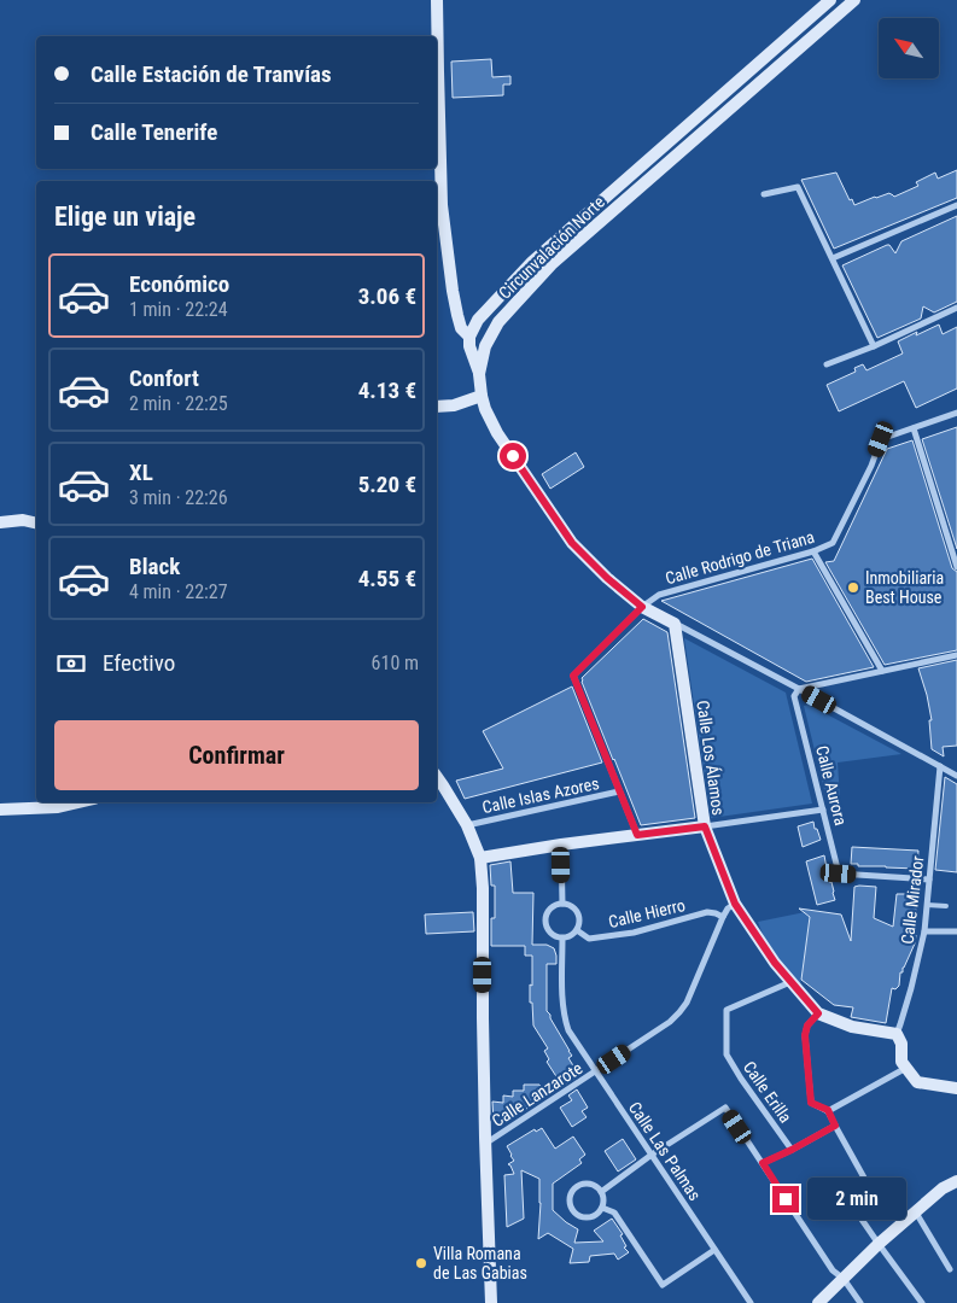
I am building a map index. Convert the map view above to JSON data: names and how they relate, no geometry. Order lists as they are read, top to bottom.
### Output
{
  "streets": {
    "street": [
      "Circunvalación Norte",
      "Calle Rodrigo de Triana",
      "Calle Los Álamos",
      "Calle Aurora",
      "Calle Islas Azores",
      "Calle Mirador",
      "Calle Hierro",
      "Calle Erilla",
      "Calle Lanzarote",
      "Calle Las Palmas"
    ]
  },
  "crossings": [
    ["Calle Rodrigo de Triana", "Calle Islas Azores"],
    ["Calle Los Álamos", "Calle Mirador"],
    ["Calle Los Álamos", "Calle Erilla"],
    ["Calle Los Álamos", "Calle Lanzarote"],
    ["Calle Aurora", "Calle Mirador"],
    ["Calle Hierro", "Calle Lanzarote"],
    ["Calle Hierro", "Calle Las Palmas"],
    ["Calle Lanzarote", "Calle Las Palmas"]
  ],
  "places": ["Inmobiliaria Best House", "Villa Romana de Las Gabias"],
  "north": "top left",
  "page": {
    "banner": ["Calle Estación de Tranvías", "Calle Tenerife"],
    "heading": "Elige un viaje",
    "list": [
      {
        "name": "Económico",
        "note": "1 min · 22:24",
        "value": "3.06 €"
      },
      {
        "name": "Confort",
        "note": "2 min · 22:25",
        "value": "4.13 €"
      },
      {
        "name": "XL",
        "note": "3 min · 22:26",
        "value": "5.20 €"
      },
      {
        "name": "Black",
        "note": "4 min · 22:27",
        "value": "4.55 €"
      }
    ],
    "pay": ["Efectivo", "610 m"],
    "buttons": "Confirmar",
    "bubble": "2 min"
  }
}
